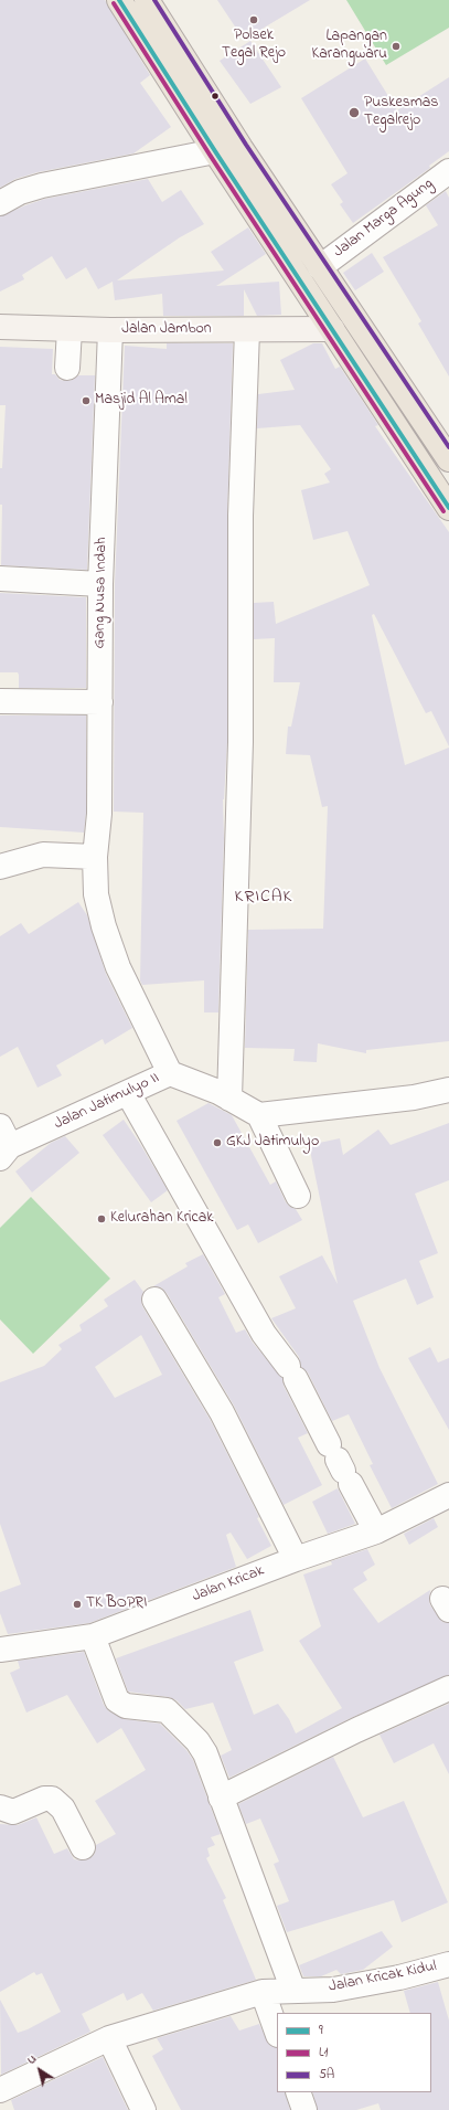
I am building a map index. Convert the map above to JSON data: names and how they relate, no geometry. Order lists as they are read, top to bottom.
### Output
{
  "streets": {
    "main road": ["Jalan Jambon"],
    "street": [
      "Jalan Marga Agung",
      "Gang Nusa Indah",
      "Jalan Jatimulyo II",
      "Jalan Kricak",
      "Jalan Kricak Kidul"
    ]
  },
  "crossings": [
    ["Jalan Jambon", "Gang Nusa Indah"],
    ["Gang Nusa Indah", "Jalan Jatimulyo II"]
  ],
  "districts": ["KRICAK"],
  "places": [
    "Polsek Tegal Rejo",
    "Lapangan Karangwaru",
    "Puskesmas Tegalrejo",
    "Masjid Al Amal",
    "GKJ Jatimulyo",
    "Kelurahan Kricak",
    "TK BOPRI"
  ],
  "lines": ["transit line 9", "transit line 5A", "transit line L1"],
  "legend": ["9", "L1", "5A"],
  "north": "top left"
}
